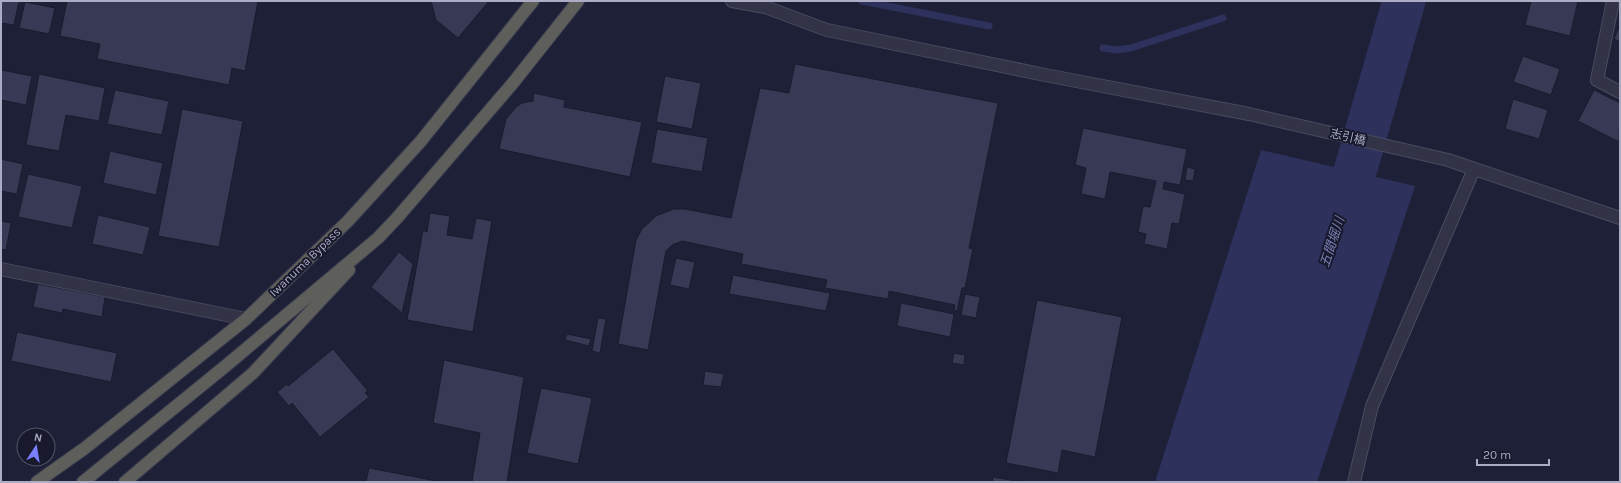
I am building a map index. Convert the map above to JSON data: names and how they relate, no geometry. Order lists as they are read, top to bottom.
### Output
{
  "streets": {
    "highway": ["Iwanuma Bypass"],
    "street": ["志引橋"]
  },
  "water": ["五間堀川"],
  "scale_bar": "20 m",
  "north": "top"
}
